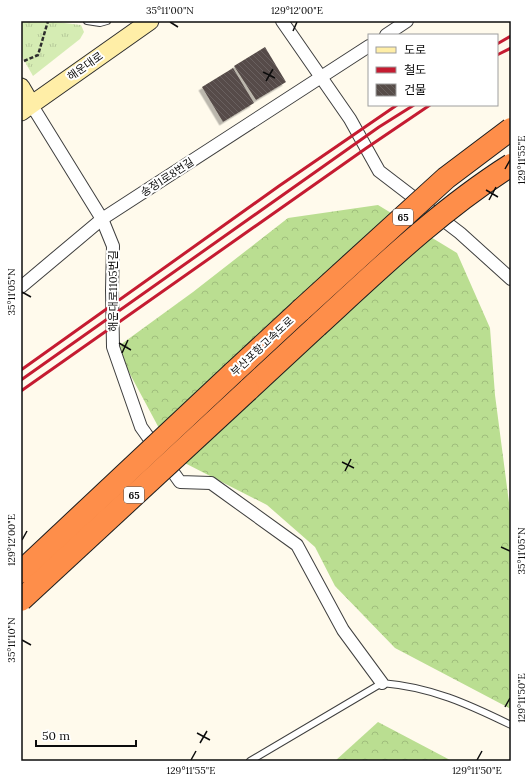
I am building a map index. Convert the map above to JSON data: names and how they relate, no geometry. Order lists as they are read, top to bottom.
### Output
{
  "streets": {
    "highway": ["65", "부산포항고속도로"],
    "main road": ["해운대로"],
    "street": ["송정1로8번길", "해운대로1105번길"]
  },
  "crossings": [
    ["해운대로", "해운대로1105번길"],
    ["송정1로8번길", "해운대로1105번길"]
  ],
  "legend": ["도로", "철도", "건물"],
  "scale_bar": "50 m",
  "coordinates": [
    "35°11'00\"N",
    "129°12'00\"E",
    "129°11'55\"E",
    "35°11'05\"N",
    "35°11'10\"N",
    "129°11'50\"E"
  ]
}
